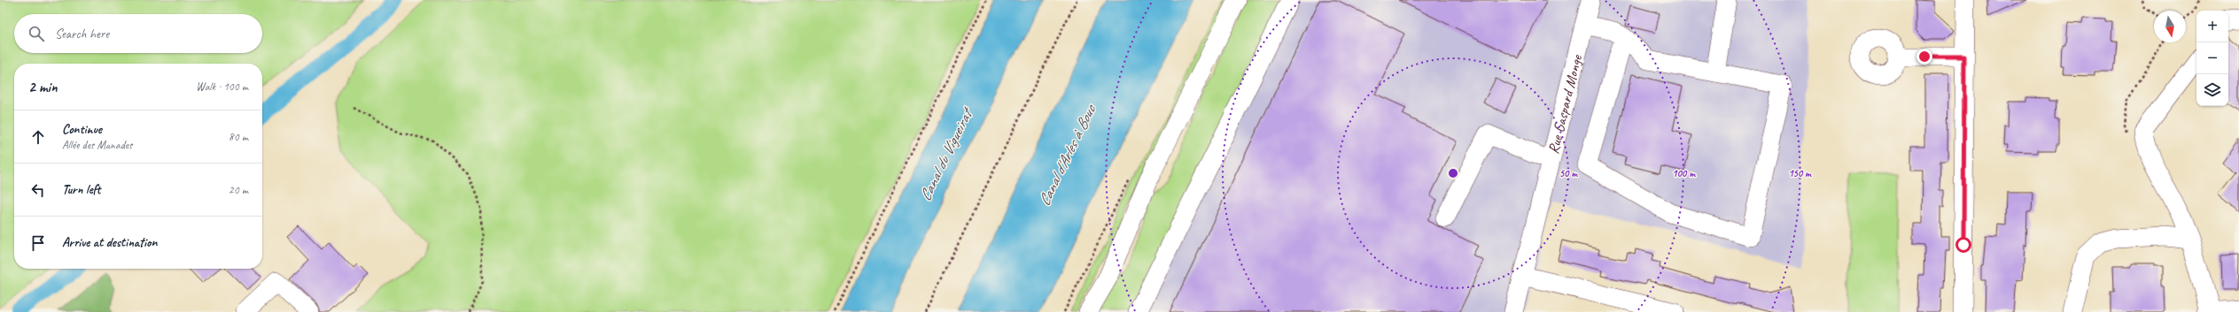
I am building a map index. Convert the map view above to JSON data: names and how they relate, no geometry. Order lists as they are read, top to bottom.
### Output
{
  "streets": {
    "street": ["Rue Gaspard Monge"]
  },
  "water": ["Canal du Vigueirat", "Canal d'Arles à Bouc"],
  "north": "bottom",
  "page": {
    "map_buttons": ["+", "−"],
    "search": "Search here",
    "heading": ["2 min", "Walk · 100 m"],
    "list": [
      ["Continue", "Allée des Manades", "80 m"],
      ["Turn left", "20 m"],
      "Arrive at destination"
    ]
  },
  "rings": ["50 m", "100 m", "150 m"]
}
